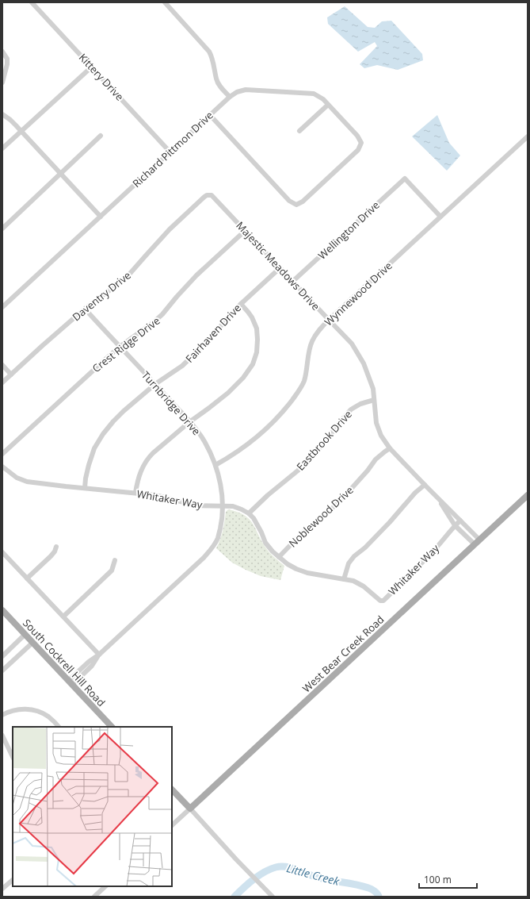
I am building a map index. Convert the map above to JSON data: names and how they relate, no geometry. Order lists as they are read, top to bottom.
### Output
{
  "streets": {
    "main road": ["West Bear Creek Road", "South Cockrell Hill Road"],
    "street": [
      "Kittery Drive",
      "Richard Pittmon Drive",
      "Wellington Drive",
      "Majestic Meadows Drive",
      "Wynnewood Drive",
      "Daventry Drive",
      "Fairhaven Drive",
      "Crest Ridge Drive",
      "Turnbridge Drive",
      "Eastbrook Drive",
      "Whitaker Way",
      "Noblewood Drive"
    ]
  },
  "crossings": [
    ["Kittery Drive", "Richard Pittmon Drive"],
    ["Wellington Drive", "Majestic Meadows Drive"],
    ["Wellington Drive", "Wynnewood Drive"],
    ["Majestic Meadows Drive", "Wynnewood Drive"],
    ["Majestic Meadows Drive", "Daventry Drive"],
    ["Majestic Meadows Drive", "Fairhaven Drive"],
    ["Majestic Meadows Drive", "Crest Ridge Drive"],
    ["Majestic Meadows Drive", "Eastbrook Drive"],
    ["Majestic Meadows Drive", "Whitaker Way"],
    ["Majestic Meadows Drive", "Noblewood Drive"],
    ["Majestic Meadows Drive", "West Bear Creek Road"],
    ["Wynnewood Drive", "Turnbridge Drive"],
    ["Daventry Drive", "Turnbridge Drive"],
    ["Fairhaven Drive", "Turnbridge Drive"],
    ["Fairhaven Drive", "Whitaker Way"],
    ["Crest Ridge Drive", "Turnbridge Drive"],
    ["Turnbridge Drive", "Whitaker Way"],
    ["Turnbridge Drive", "South Cockrell Hill Road"],
    ["Eastbrook Drive", "Whitaker Way"],
    ["Whitaker Way", "Noblewood Drive"]
  ],
  "water": ["Little Creek"],
  "scale_bar": "100 m"
}
